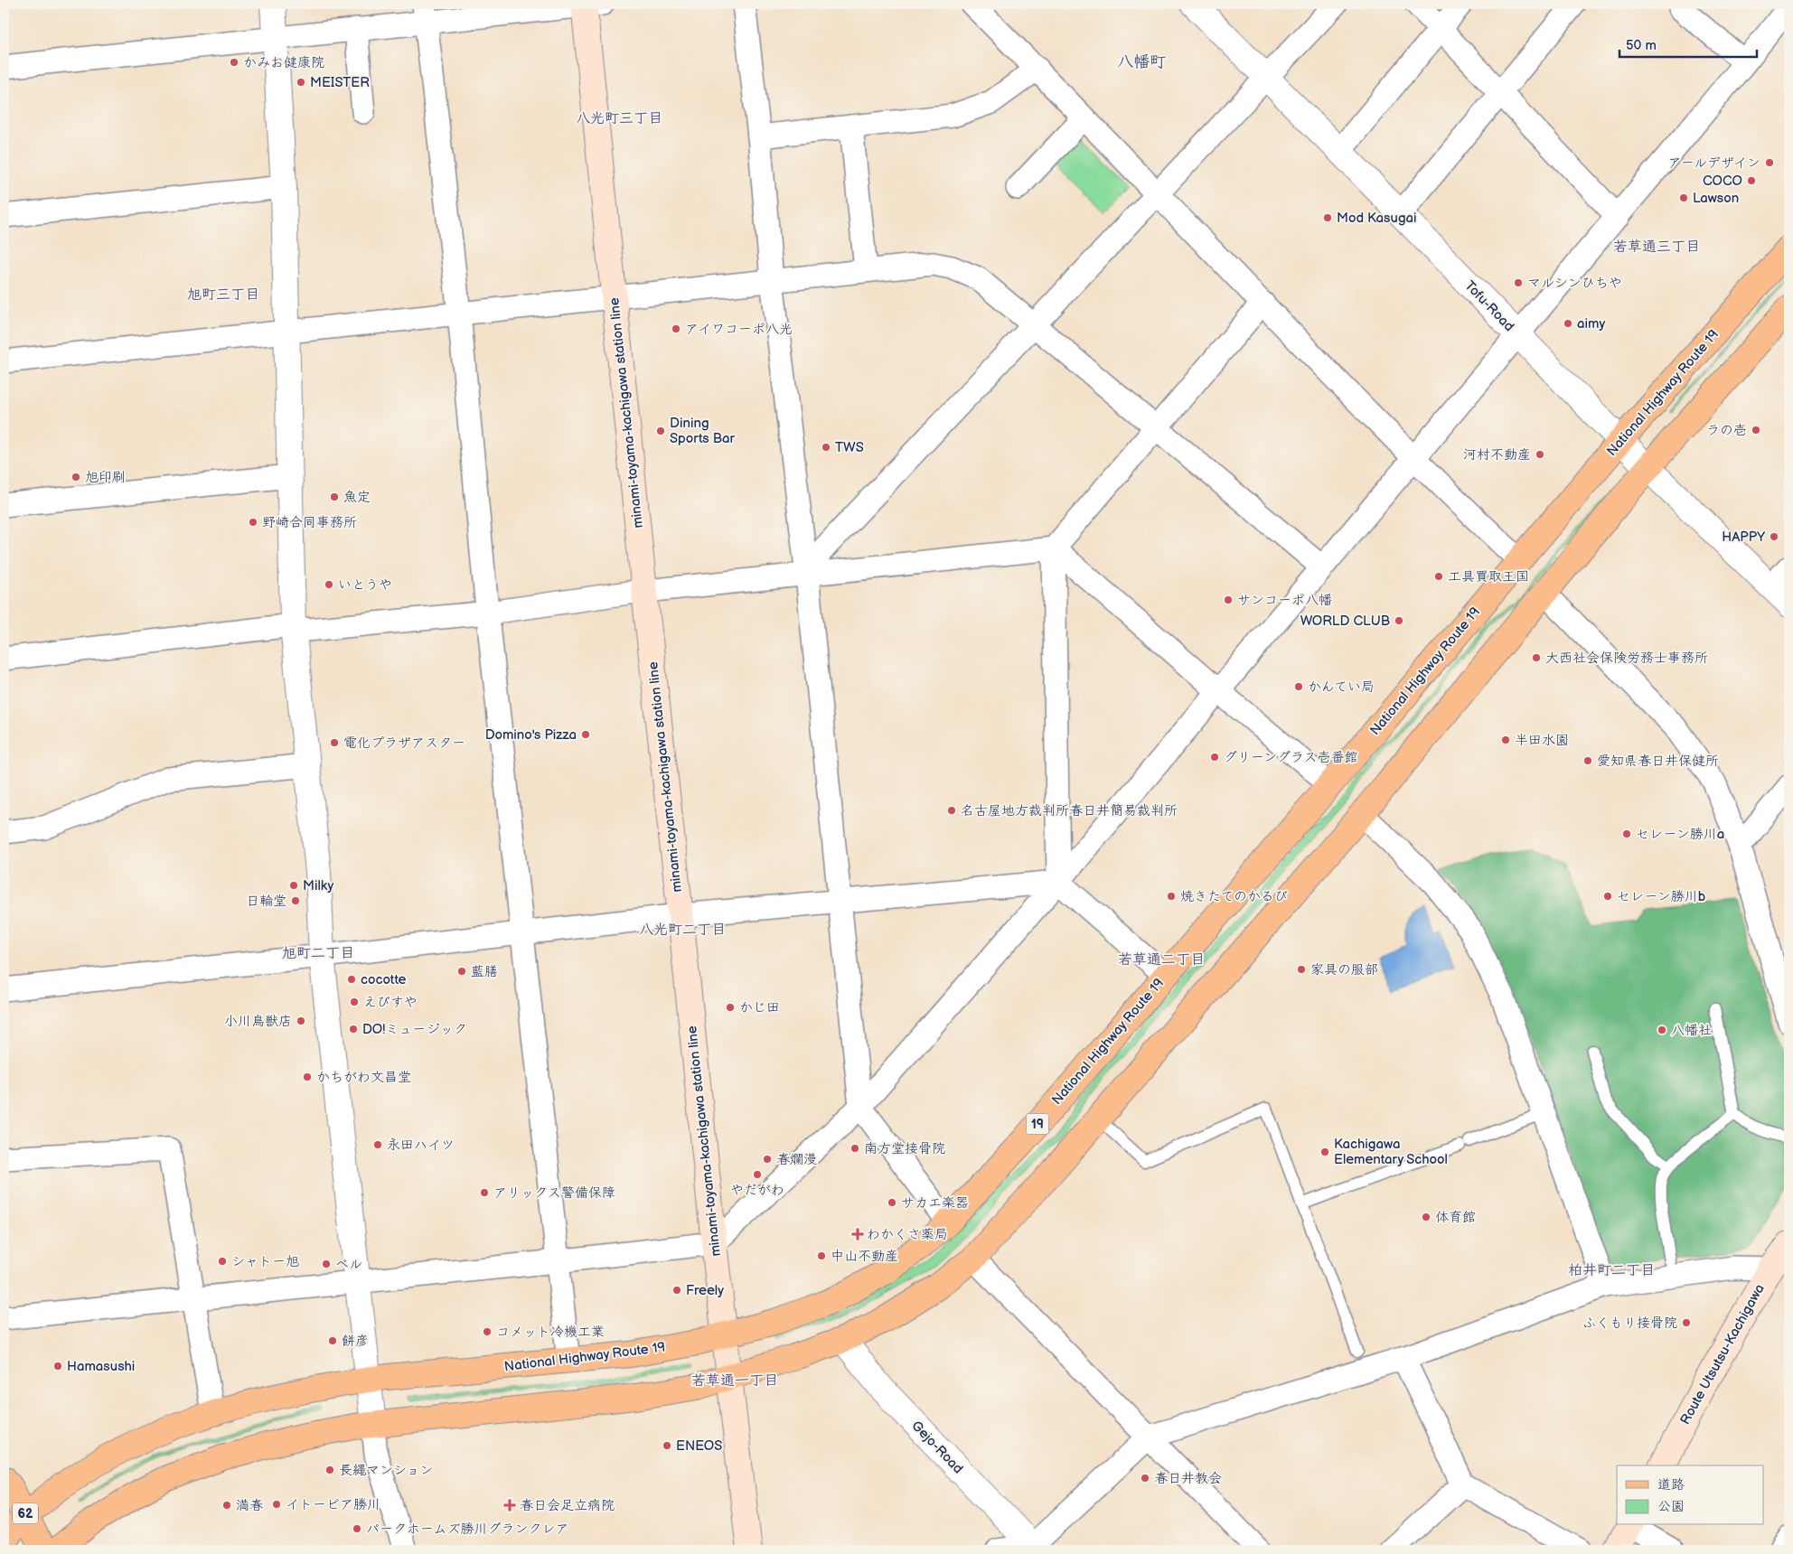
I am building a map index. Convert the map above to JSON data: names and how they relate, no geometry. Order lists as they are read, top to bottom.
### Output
{
  "streets": {
    "main road": [
      "National Highway Route 19",
      "minami-toyama-kachigawa station line",
      "19",
      "Route Utsutsu-Kachigawa",
      "62"
    ],
    "street": ["Tofu-Road", "Gejo-Road"]
  },
  "crossings": [
    ["Tofu-Road", "National Highway Route 19"],
    ["National Highway Route 19", "minami-toyama-kachigawa station line"],
    ["National Highway Route 19", "62"]
  ],
  "districts": [
    "八幡町",
    "八光町三丁目",
    "若草通三丁目",
    "旭町三丁目",
    "八光町二丁目",
    "旭町二丁目",
    "若草通二丁目",
    "柏井町二丁目",
    "若草通一丁目"
  ],
  "places": {
    "other": [
      "かみお健康院",
      "MEISTER",
      "アールデザイン",
      "COCO",
      "Lawson",
      "Mod Kasugai",
      "マルシンひちや",
      "aimy",
      "アイワコーポ八光",
      "ラの壱",
      "Dining Sports Bar",
      "TWS",
      "河村不動産",
      "旭印刷",
      "魚定",
      "野崎合同事務所",
      "HAPPY",
      "工具買取王国",
      "いとうや",
      "サンコーポ八幡",
      "WORLD CLUB",
      "大西社会保険労務士事務所",
      "かんてい局",
      "Domino's Pizza",
      "半田水園",
      "電化プラザアスター",
      "グリーングラス壱番館",
      "愛知県春日井保健所",
      "名古屋地方裁判所春日井簡易裁判所",
      "セレーン勝川a",
      "Milky",
      "焼きたてのかるび",
      "セレーン勝川b",
      "日輪堂",
      "家具の服部",
      "藍膳",
      "cocotte",
      "えびすや",
      "かじ田",
      "小川鳥獣店",
      "DO!ミュージック",
      "八幡社",
      "かちがわ文昌堂",
      "永田ハイツ",
      "南方堂接骨院",
      "Kachigawa Elementary School",
      "春爛漫",
      "やだがわ",
      "アリックス警備保障",
      "サカエ楽器",
      "体育館",
      "中山不動産",
      "シャトー旭",
      "ベル",
      "Freely",
      "ふくもり接骨院",
      "コメット冷機工業",
      "餅彦",
      "Hamasushi",
      "ENEOS",
      "長繩マンション",
      "春日井教会",
      "イトーピア勝川",
      "満春",
      "パークホームズ勝川グランクレア"
    ],
    "health": ["わかくさ薬局", "春日会足立病院"]
  },
  "legend": ["道路", "公園"],
  "scale_bar": "50 m"
}
